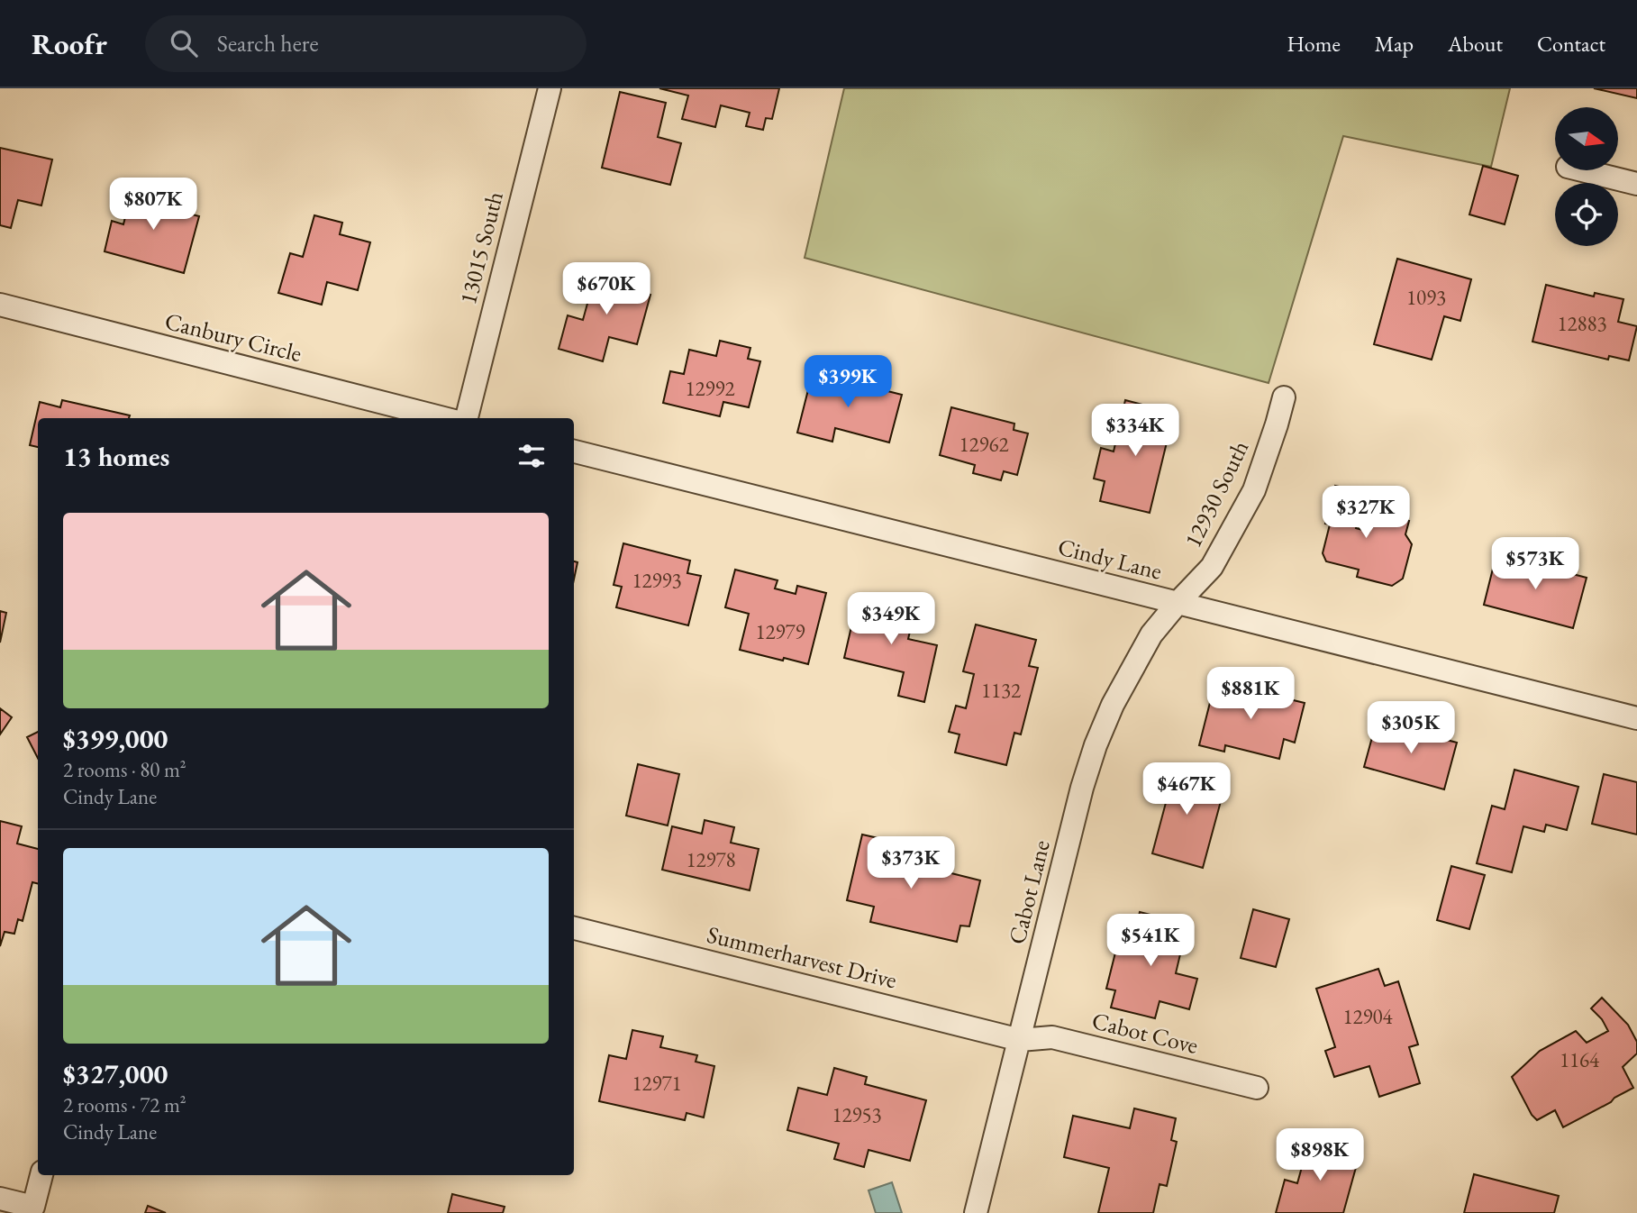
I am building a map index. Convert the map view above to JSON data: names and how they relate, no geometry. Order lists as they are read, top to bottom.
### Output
{
  "streets": {
    "street": [
      "13015 South",
      "Canbury Circle",
      "12930 South",
      "Cindy Lane",
      "Cabot Lane",
      "Summerharvest Drive",
      "Cabot Cove"
    ]
  },
  "crossings": [
    ["12930 South", "Cindy Lane"],
    ["12930 South", "Cabot Lane"],
    ["Cindy Lane", "Cabot Lane"],
    ["Cabot Lane", "Summerharvest Drive"],
    ["Cabot Lane", "Cabot Cove"],
    ["Summerharvest Drive", "Cabot Cove"]
  ],
  "house_numbers": [
    "1093",
    "12883",
    "12992",
    "12962",
    "12993",
    "12979",
    "1132",
    "12978",
    "12904",
    "1164",
    "12971",
    "12953"
  ],
  "north": "right",
  "page": {
    "header": "Roofr",
    "search": "Search here",
    "nav": [
      "Home",
      "Map",
      "About",
      "Contact"
    ],
    "price": [
      "$807K",
      "$670K",
      "$399K",
      "$334K",
      "$327K",
      "$573K",
      "$349K",
      "$881K",
      "$305K",
      "$467K",
      "$373K",
      "$541K",
      "$898K"
    ],
    "heading": "13 homes",
    "list": [
      {
        "name": "$399,000",
        "note": "2 rooms · 80 m² · Cindy Lane"
      },
      {
        "name": "$327,000",
        "note": "2 rooms · 72 m² · Cindy Lane"
      }
    ]
  }
}
